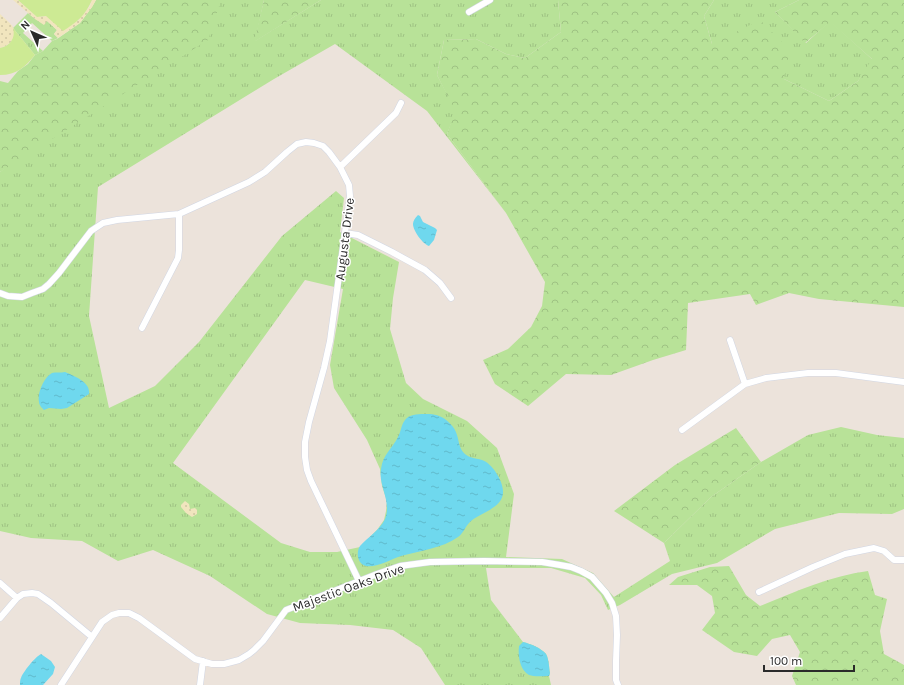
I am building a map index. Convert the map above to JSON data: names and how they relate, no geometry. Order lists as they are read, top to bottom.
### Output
{
  "streets": {
    "street": ["Augusta Drive", "Majestic Oaks Drive"]
  },
  "crossings": [
    ["Augusta Drive", "Majestic Oaks Drive"]
  ],
  "scale_bar": "100 m",
  "north": "top left"
}
